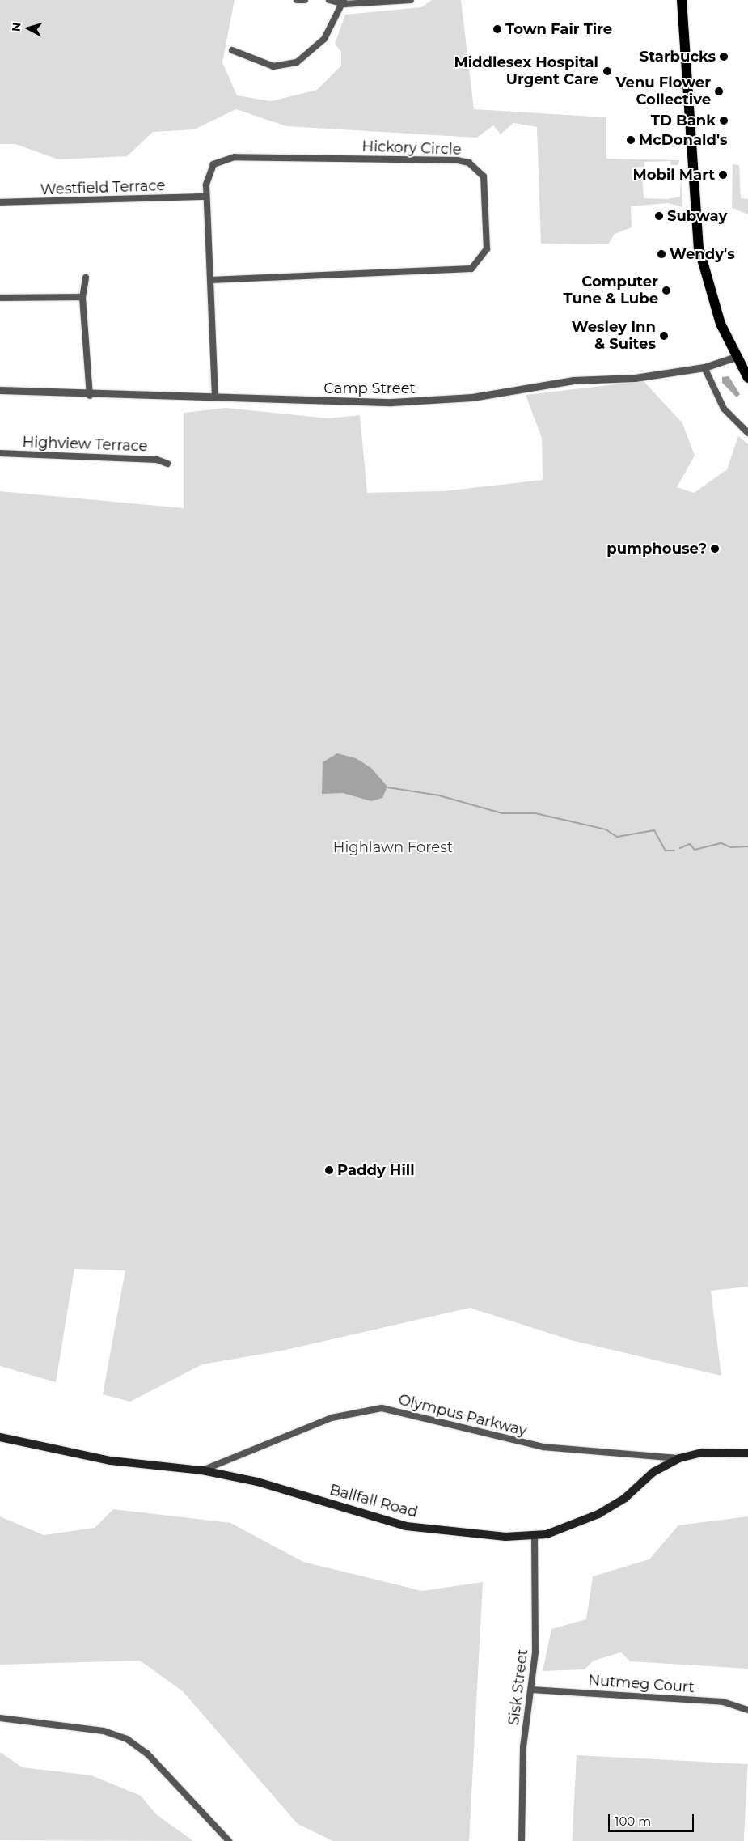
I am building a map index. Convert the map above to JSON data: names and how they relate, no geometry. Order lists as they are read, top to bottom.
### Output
{
  "streets": {
    "main road": ["Ballfall Road"],
    "street": [
      "Hickory Circle",
      "Westfield Terrace",
      "Camp Street",
      "Highview Terrace",
      "Olympus Parkway",
      "Nutmeg Court",
      "Sisk Street"
    ]
  },
  "crossings": [
    ["Hickory Circle", "Westfield Terrace"],
    ["Hickory Circle", "Camp Street"],
    ["Olympus Parkway", "Ballfall Road"],
    ["Ballfall Road", "Sisk Street"],
    ["Nutmeg Court", "Sisk Street"]
  ],
  "parks": ["Highlawn Forest"],
  "places": [
    "Town Fair Tire",
    "Starbucks",
    "Middlesex Hospital Urgent Care",
    "Venu Flower Collective",
    "TD Bank",
    "McDonald's",
    "Mobil Mart",
    "Subway",
    "Wendy's",
    "Computer Tune & Lube",
    "Wesley Inn & Suites",
    "pumphouse?",
    "Paddy Hill"
  ],
  "scale_bar": "100 m",
  "north": "left"
}
